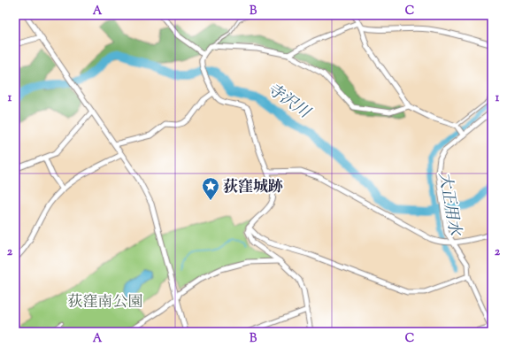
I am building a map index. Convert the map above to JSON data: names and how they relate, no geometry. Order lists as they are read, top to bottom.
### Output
{
  "water": ["寺沢川", "大正用水"],
  "parks": ["荻窪南公園"],
  "places": {
    "place": ["荻窪城跡"]
  },
  "grid": {
    "columns": ["A", "B", "C"],
    "rows": ["1", "2"]
  }
}
